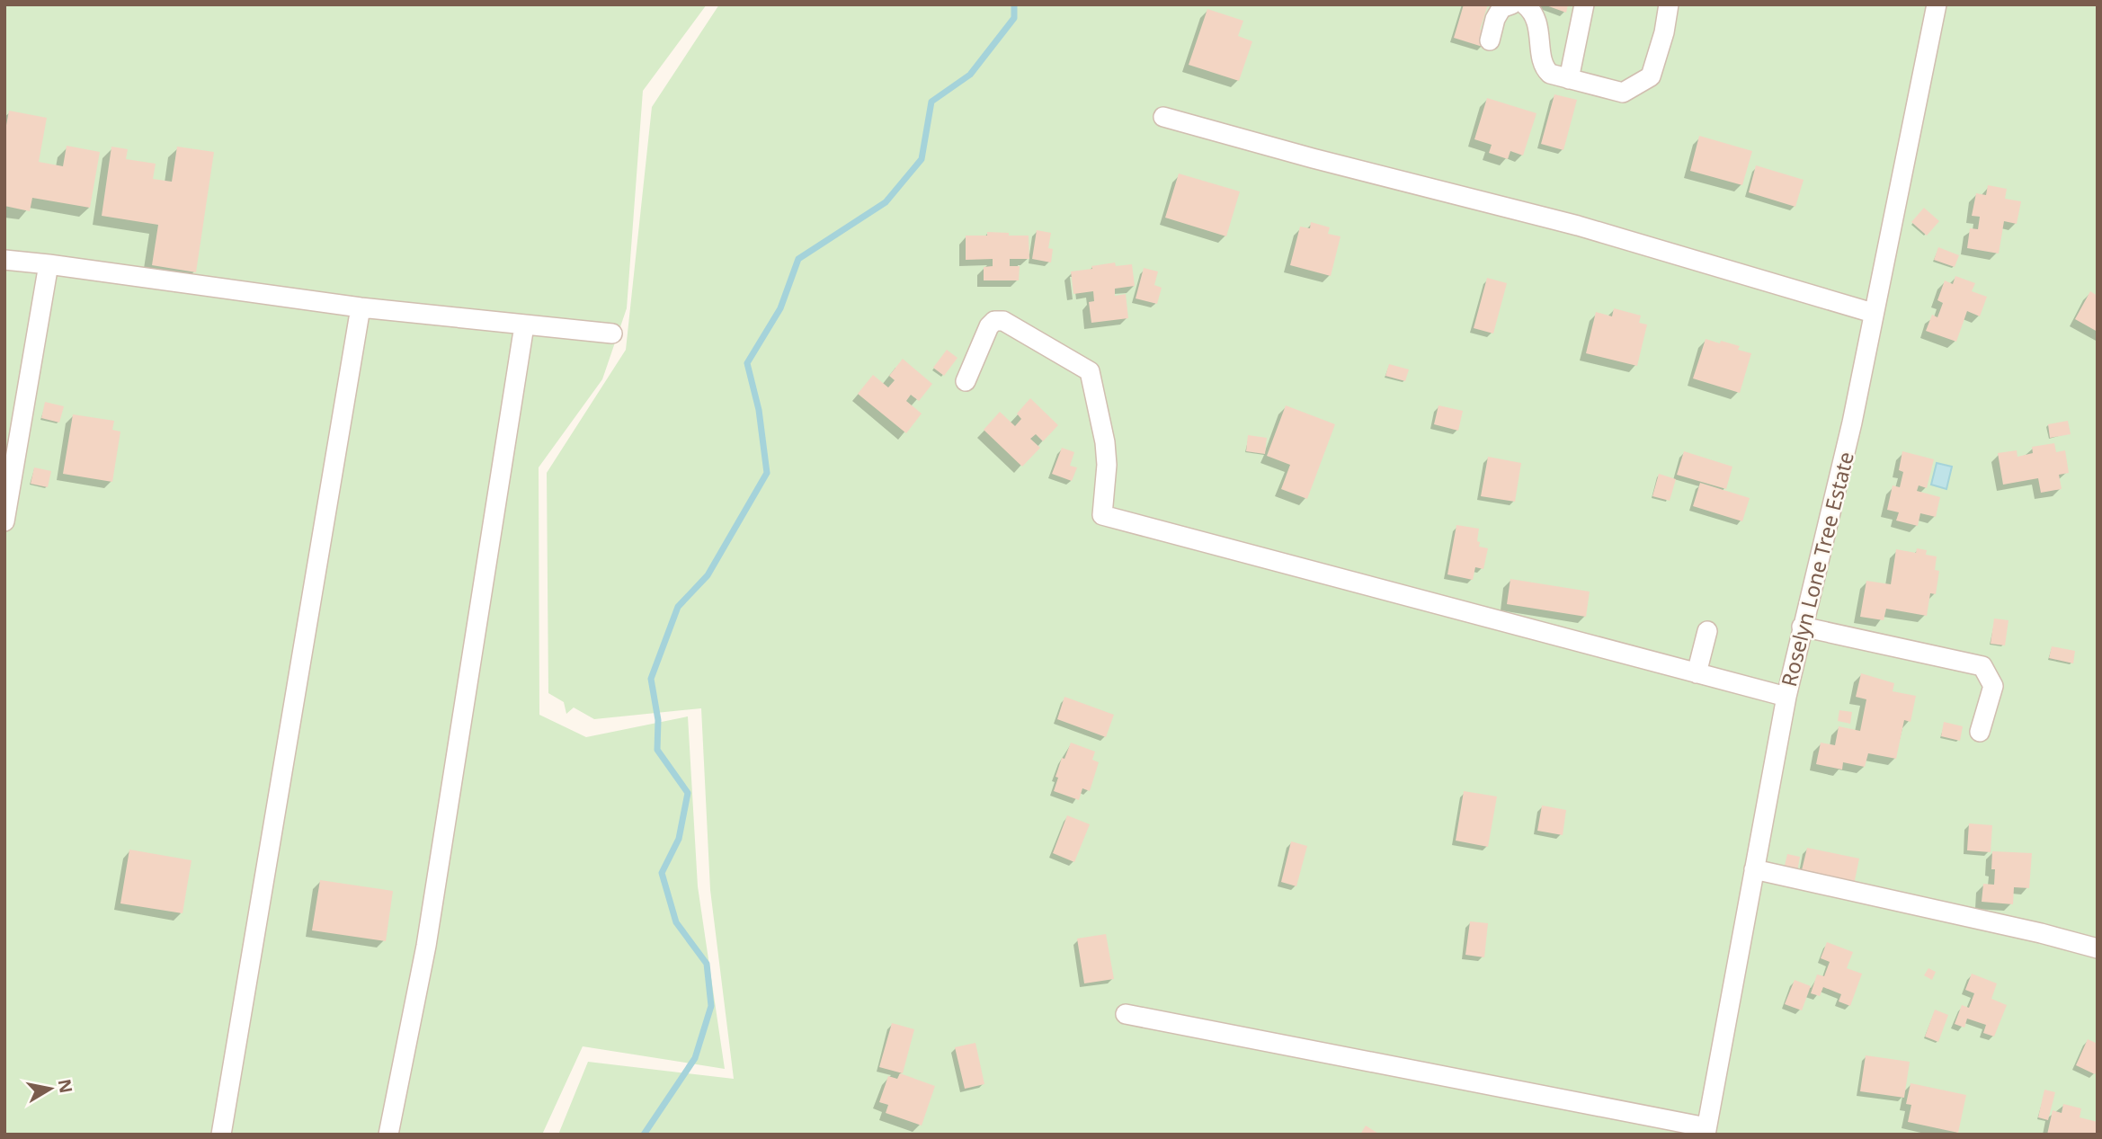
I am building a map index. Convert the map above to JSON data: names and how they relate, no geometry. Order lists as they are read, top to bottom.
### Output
{
  "streets": {
    "street": ["Roselyn Lone Tree Estate"]
  },
  "north": "right"
}
